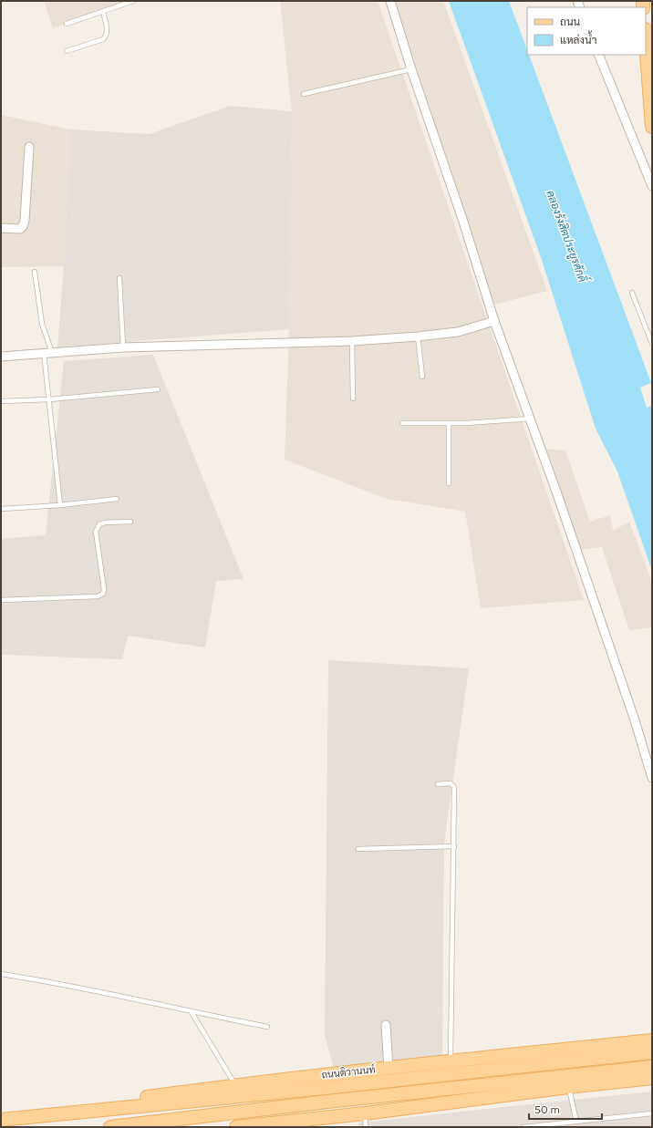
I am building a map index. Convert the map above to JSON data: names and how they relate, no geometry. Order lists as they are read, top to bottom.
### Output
{
  "streets": {
    "main road": ["ถนนติวานนท์"]
  },
  "water": ["คลองรังสิตประยูรศักดิ์"],
  "legend": ["ถนน", "แหล่งน้ำ"],
  "scale_bar": "50 m"
}
